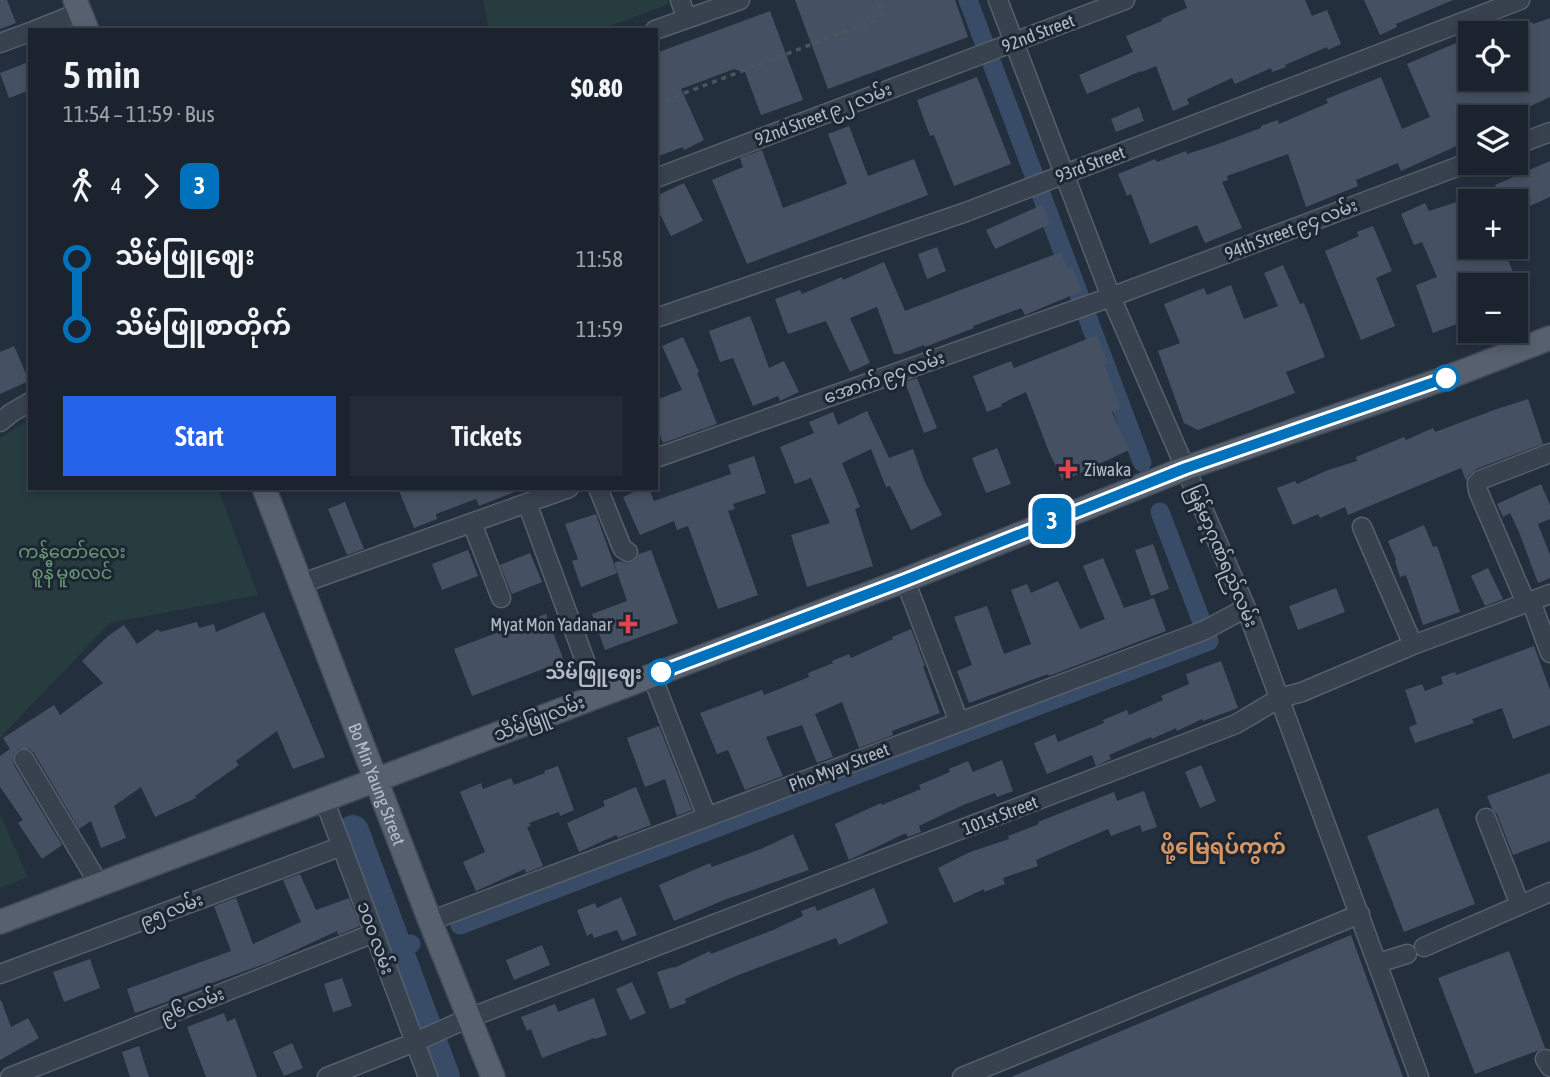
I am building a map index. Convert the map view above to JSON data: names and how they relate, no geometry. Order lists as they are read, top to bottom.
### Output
{
  "streets": {
    "main road": ["သိမ်ဖြူလမ်း", "Bo Min Yaung Street"],
    "street": [
      "92nd Street",
      "92nd Street ၉၂ လမ်း",
      "93rd Street",
      "94th Street ၉၄ လမ်း",
      "အောက် ၉၄ လမ်း",
      "မြန်မာ့ဂုဏ်ရည်လမ်း",
      "Pho Myay Street",
      "101st Street",
      "၉၅ လမ်း",
      "၁၀၀ လမ်း",
      "၉၆ လမ်း"
    ]
  },
  "crossings": [
    ["92nd Street", "92nd Street ၉၂ လမ်း"],
    ["92nd Street", "မြန်မာ့ဂုဏ်ရည်လမ်း"],
    ["93rd Street", "မြန်မာ့ဂုဏ်ရည်လမ်း"],
    ["94th Street ၉၄ လမ်း", "အောက် ၉၄ လမ်း"],
    ["94th Street ၉၄ လမ်း", "မြန်မာ့ဂုဏ်ရည်လမ်း"],
    ["အောက် ၉၄ လမ်း", "မြန်မာ့ဂုဏ်ရည်လမ်း"],
    ["မြန်မာ့ဂုဏ်ရည်လမ်း", "သိမ်ဖြူလမ်း"],
    ["မြန်မာ့ဂုဏ်ရည်လမ်း", "Pho Myay Street"],
    ["မြန်မာ့ဂုဏ်ရည်လမ်း", "101st Street"],
    ["သိမ်ဖြူလမ်း", "Bo Min Yaung Street"],
    ["သိမ်ဖြူလမ်း", "၁၀၀ လမ်း"],
    ["Pho Myay Street", "Bo Min Yaung Street"],
    ["Bo Min Yaung Street", "101st Street"],
    ["101st Street", "၁၀၀ လမ်း"],
    ["၉၅ လမ်း", "၁၀၀ လမ်း"],
    ["၁၀၀ လမ်း", "၉၆ လမ်း"]
  ],
  "districts": ["ဖို့မြေရပ်ကွက်"],
  "parks": ["ကန်တော်လေး စူနီ မူစလင်"],
  "places": {
    "health": ["Ziwaka", "Myat Mon Yadanar"],
    "other": ["သိမ်ဖြူဈေး"]
  },
  "lines": ["bus line 3"],
  "page": {
    "on_map": "3",
    "map_buttons": ["+", "−"],
    "heading": ["5 min", "11:54 – 11:59 · Bus", "$0.80"],
    "legs": ["4", "3"],
    "list": [
      {
        "name": "သိမ်ဖြူဈေး",
        "value": "11:58"
      },
      {
        "name": "သိမ်ဖြူစာတိုက်",
        "value": "11:59"
      }
    ],
    "buttons": ["Start", "Tickets"]
  }
}
